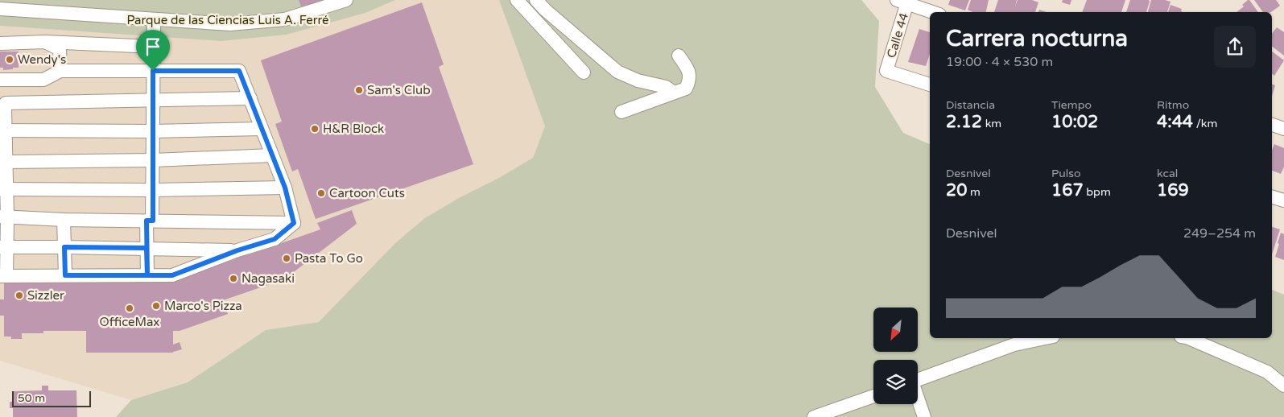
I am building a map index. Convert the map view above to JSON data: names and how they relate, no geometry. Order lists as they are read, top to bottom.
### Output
{
  "streets": {
    "street": ["Calle 44"]
  },
  "parks": ["Parque de las Ciencias Luis A. Ferré"],
  "places": [
    "Wendy's",
    "Sam's Club",
    "H&R Block",
    "Cartoon Cuts",
    "Pasta To Go",
    "Nagasaki",
    "Sizzler",
    "Marco's Pizza",
    "OfficeMax"
  ],
  "scale_bar": "50 m",
  "north": "bottom left",
  "page": {
    "heading": ["Carrera nocturna", "19:00 · 4 × 530 m"],
    "stats": [
      ["Distancia", "2.12 km"],
      ["Tiempo", "10:02"],
      ["Ritmo", "4:44 /km"],
      ["Desnivel", "20 m"],
      ["Pulso", "167 bpm"],
      ["kcal", "169"]
    ],
    "chart": ["Desnivel", "249–254 m"],
    "scale": "50 m"
  }
}
